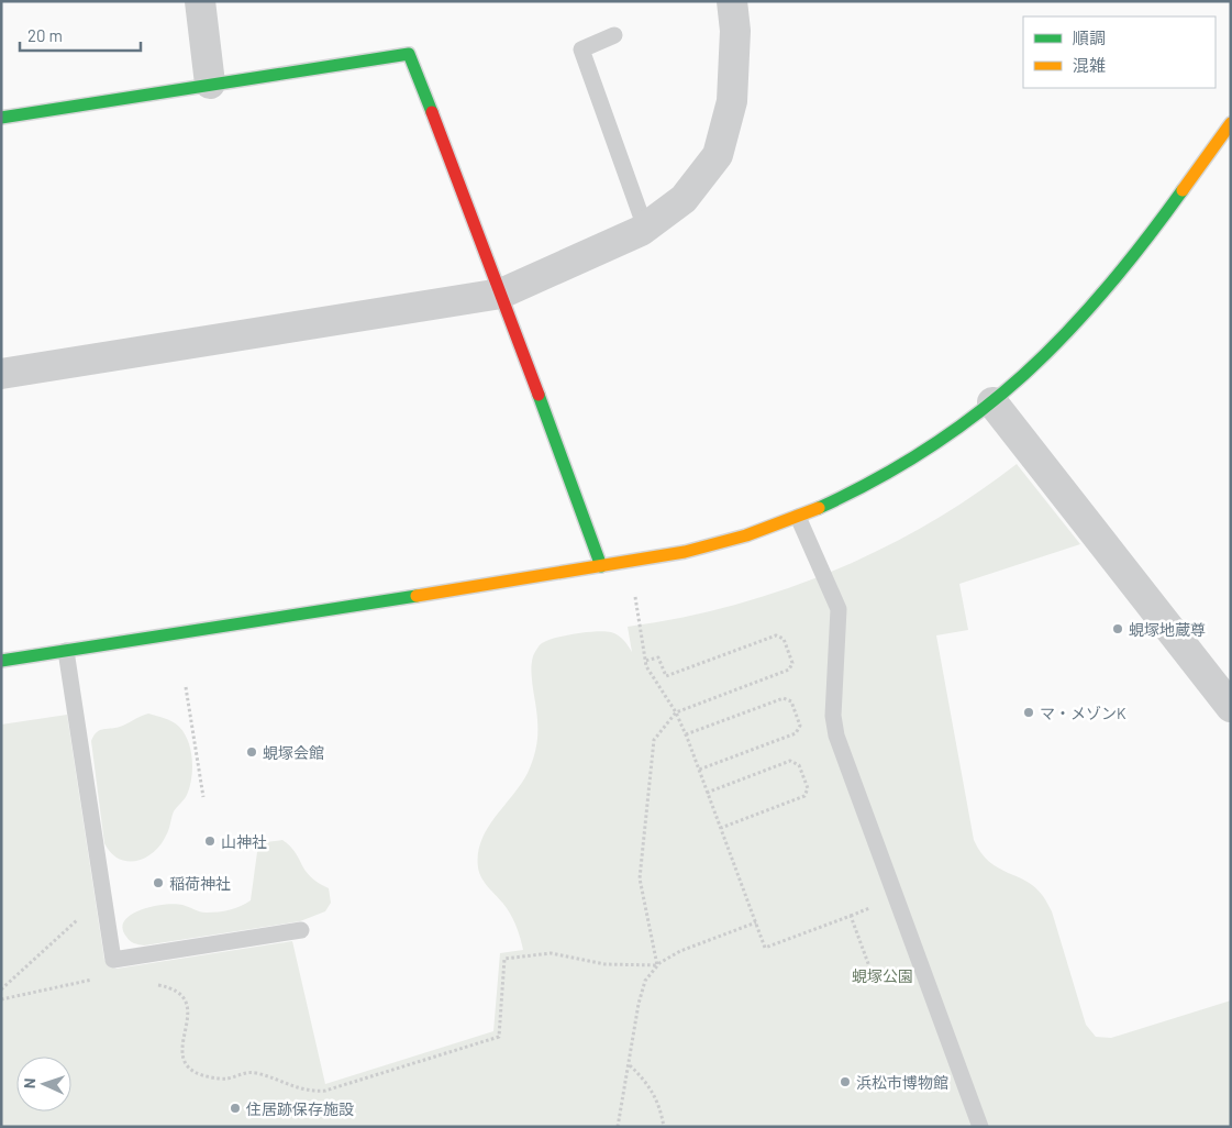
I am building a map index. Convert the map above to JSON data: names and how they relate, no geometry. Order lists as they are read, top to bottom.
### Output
{
  "parks": ["蜆塚公園"],
  "places": [
    "蜆塚地蔵尊",
    "マ・メゾンK",
    "蜆塚会館",
    "山神社",
    "稲荷神社",
    "浜松市博物館",
    "住居跡保存施設"
  ],
  "legend": ["順調", "混雑"],
  "scale_bar": "20 m",
  "north": "left"
}
